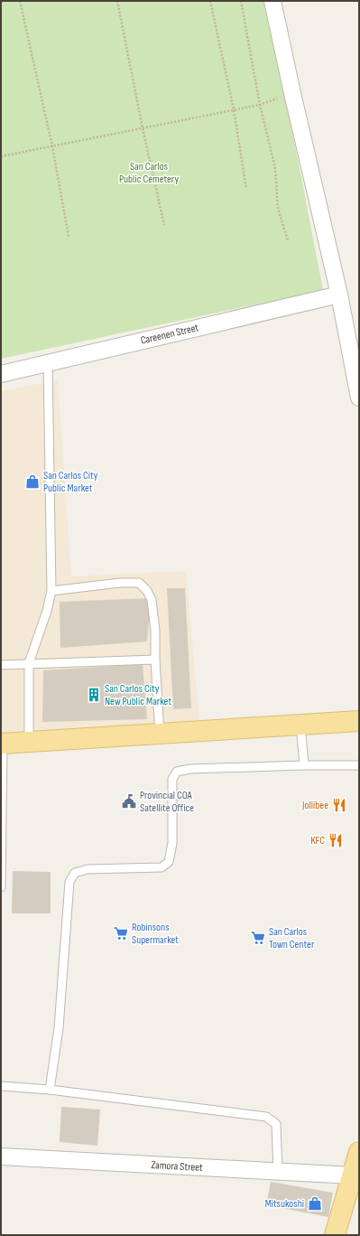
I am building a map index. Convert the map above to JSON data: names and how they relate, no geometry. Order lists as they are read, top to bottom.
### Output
{
  "streets": {
    "street": ["Careenen Street", "Zamora Street"]
  },
  "parks": ["San Carlos Public Cemetery"],
  "places": {
    "shop": ["San Carlos City Public Market", "Mitsukoshi"],
    "building": ["San Carlos City New Public Market"],
    "public building": ["Provincial COA Satellite Office"],
    "restaurant": ["Jollibee", "KFC"],
    "supermarket": ["Robinsons Supermarket", "San Carlos Town Center"]
  }
}
